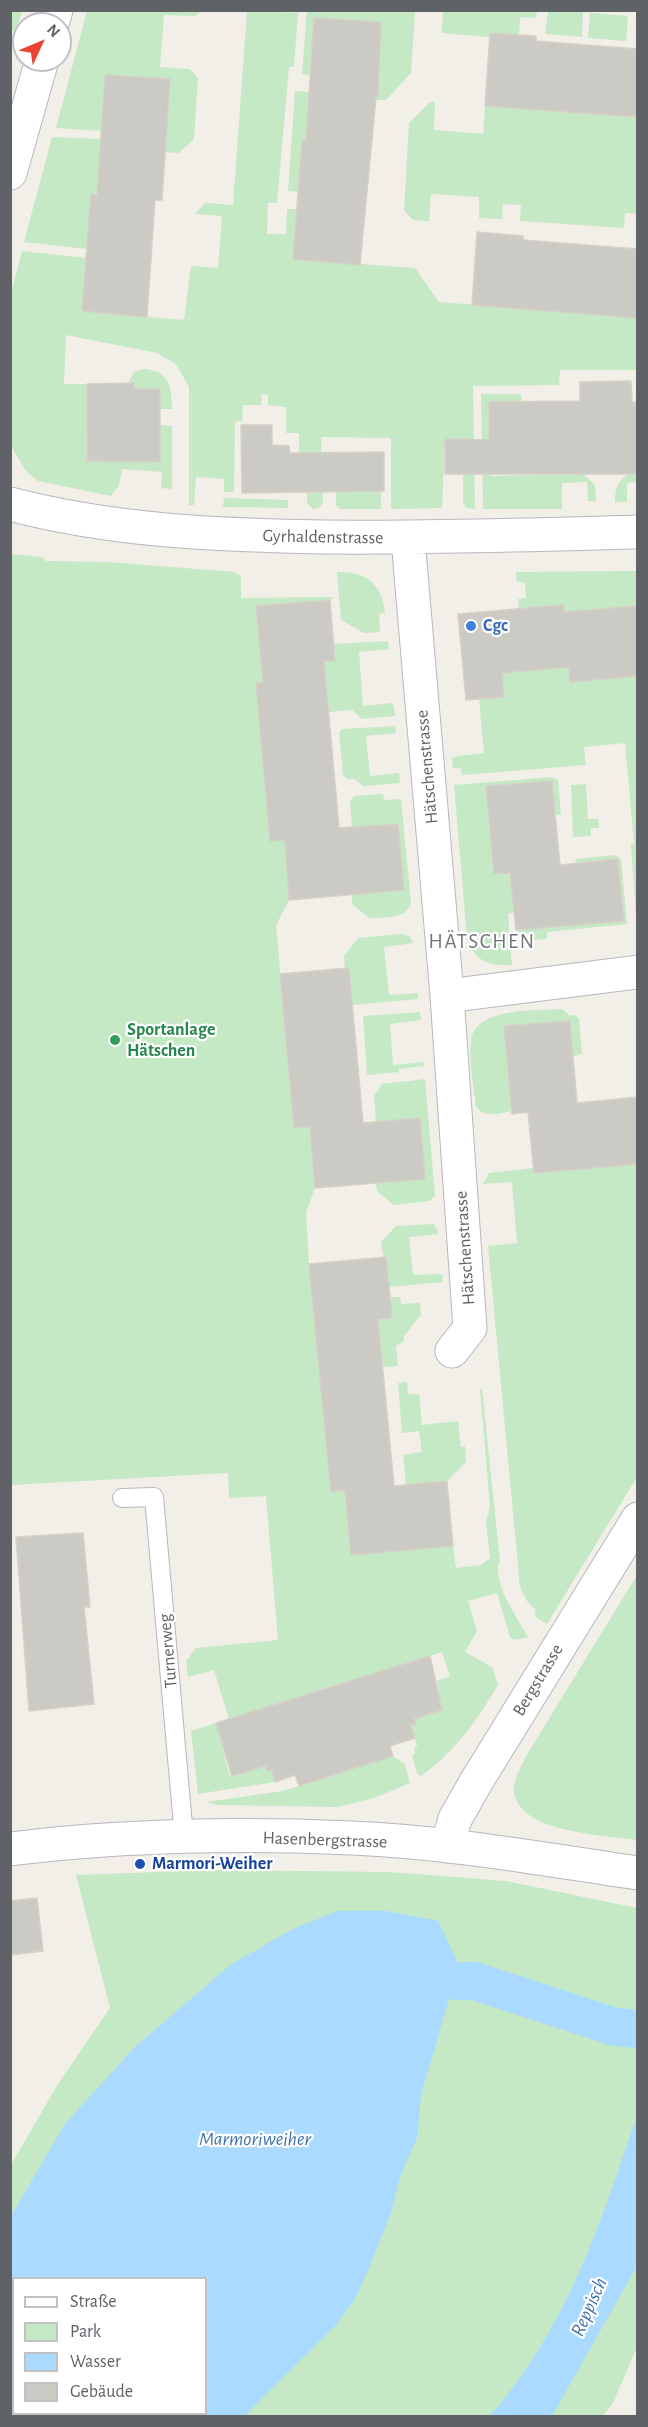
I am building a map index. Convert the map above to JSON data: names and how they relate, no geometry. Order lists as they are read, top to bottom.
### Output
{
  "streets": {
    "street": [
      "Gyrhaldenstrasse",
      "Hätschenstrasse",
      "Bergstrasse",
      "Hasenbergstrasse"
    ],
    "lane": ["Turnerweg"]
  },
  "crossings": [
    ["Gyrhaldenstrasse", "Hätschenstrasse"],
    ["Turnerweg", "Hasenbergstrasse"],
    ["Bergstrasse", "Hasenbergstrasse"]
  ],
  "districts": ["HÄTSCHEN"],
  "water": ["Marmoriweiher", "Reppisch"],
  "places": ["Cgc", "Sportanlage Hätschen", "Marmori-Weiher"],
  "legend": [
    "Straße",
    "Park",
    "Wasser",
    "Gebäude"
  ],
  "north": "top right"
}
